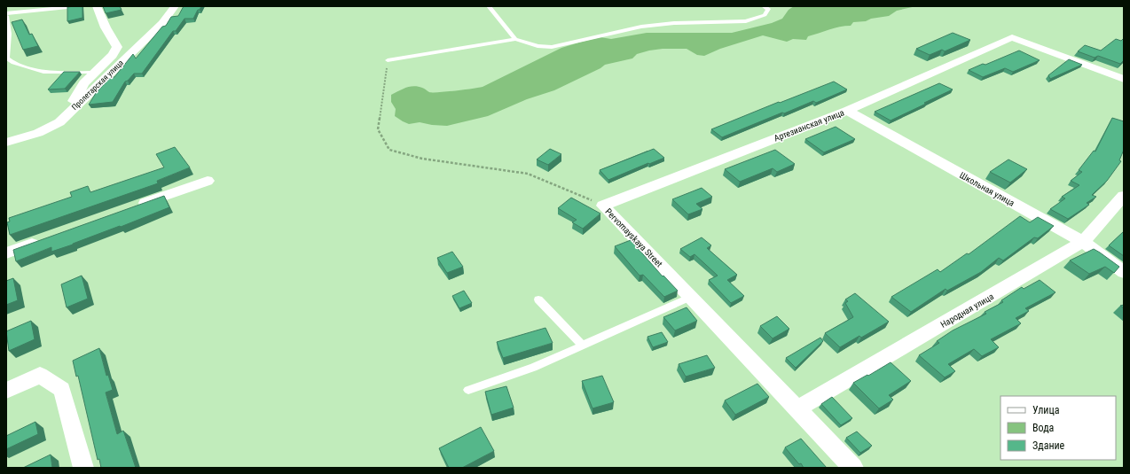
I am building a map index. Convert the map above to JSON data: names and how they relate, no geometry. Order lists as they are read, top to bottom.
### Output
{
  "streets": {
    "street": [
      "Пролетарская улица",
      "Артезианская улица",
      "Школьная улица",
      "Pervomayskaya Street",
      "Народная улица"
    ]
  },
  "crossings": [
    ["Артезианская улица", "Школьная улица"],
    ["Артезианская улица", "Pervomayskaya Street"],
    ["Школьная улица", "Народная улица"],
    ["Pervomayskaya Street", "Народная улица"]
  ],
  "legend": ["Улица", "Вода", "Здание"]
}
